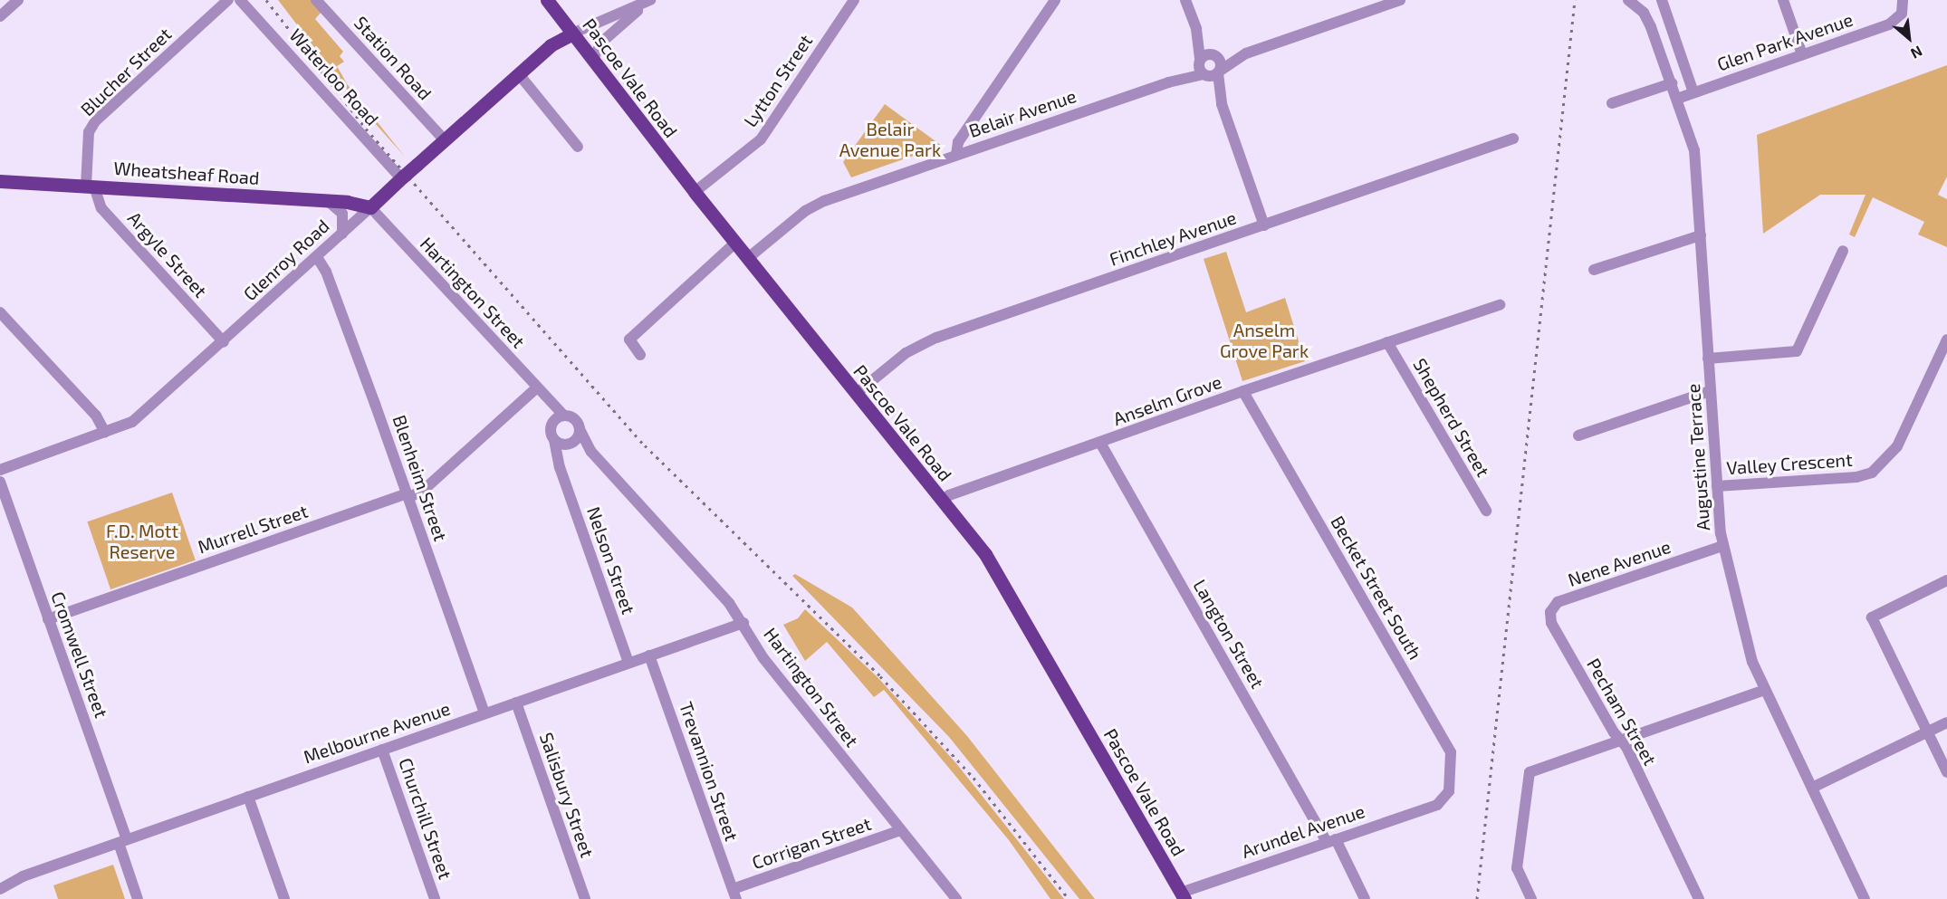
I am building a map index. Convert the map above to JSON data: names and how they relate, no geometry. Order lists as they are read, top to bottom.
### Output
{
  "streets": {
    "main road": ["Pascoe Vale Road", "Wheatsheaf Road", "Glenroy Road"],
    "street": [
      "Glen Park Avenue",
      "Station Road",
      "Blucher Street",
      "Waterloo Road",
      "Lytton Street",
      "Belair Avenue",
      "Finchley Avenue",
      "Argyle Street",
      "Hartington Street",
      "Anselm Grove",
      "Shepherd Street",
      "Augustine Terrace",
      "Valley Crescent",
      "Blenheim Street",
      "Murrell Street",
      "Nelson Street",
      "Nene Avenue",
      "Becket Street South",
      "Langton Street",
      "Cromwell Street",
      "Pecham Street",
      "Melbourne Avenue",
      "Trevannion Street",
      "Salisbury Street",
      "Churchill Street",
      "Arundel Avenue",
      "Corrigan Street"
    ]
  },
  "crossings": [
    ["Glen Park Avenue", "Augustine Terrace"],
    ["Station Road", "Glenroy Road"],
    ["Blucher Street", "Wheatsheaf Road"],
    ["Blucher Street", "Argyle Street"],
    ["Waterloo Road", "Glenroy Road"],
    ["Pascoe Vale Road", "Lytton Street"],
    ["Pascoe Vale Road", "Belair Avenue"],
    ["Pascoe Vale Road", "Finchley Avenue"],
    ["Pascoe Vale Road", "Glenroy Road"],
    ["Pascoe Vale Road", "Anselm Grove"],
    ["Pascoe Vale Road", "Arundel Avenue"],
    ["Wheatsheaf Road", "Argyle Street"],
    ["Wheatsheaf Road", "Glenroy Road"],
    ["Wheatsheaf Road", "Hartington Street"],
    ["Argyle Street", "Glenroy Road"],
    ["Glenroy Road", "Hartington Street"],
    ["Glenroy Road", "Blenheim Street"],
    ["Hartington Street", "Murrell Street"],
    ["Hartington Street", "Nelson Street"],
    ["Hartington Street", "Melbourne Avenue"],
    ["Hartington Street", "Corrigan Street"],
    ["Anselm Grove", "Shepherd Street"],
    ["Anselm Grove", "Becket Street South"],
    ["Anselm Grove", "Langton Street"],
    ["Augustine Terrace", "Valley Crescent"],
    ["Augustine Terrace", "Nene Avenue"],
    ["Blenheim Street", "Murrell Street"],
    ["Blenheim Street", "Melbourne Avenue"],
    ["Murrell Street", "Cromwell Street"],
    ["Nelson Street", "Melbourne Avenue"],
    ["Nene Avenue", "Pecham Street"],
    ["Becket Street South", "Arundel Avenue"],
    ["Langton Street", "Arundel Avenue"],
    ["Cromwell Street", "Melbourne Avenue"],
    ["Melbourne Avenue", "Trevannion Street"],
    ["Melbourne Avenue", "Salisbury Street"],
    ["Melbourne Avenue", "Churchill Street"],
    ["Trevannion Street", "Corrigan Street"]
  ],
  "parks": ["Belair Avenue Park", "Anselm Grove Park", "F.D. Mott Reserve"],
  "north": "bottom right"
}
